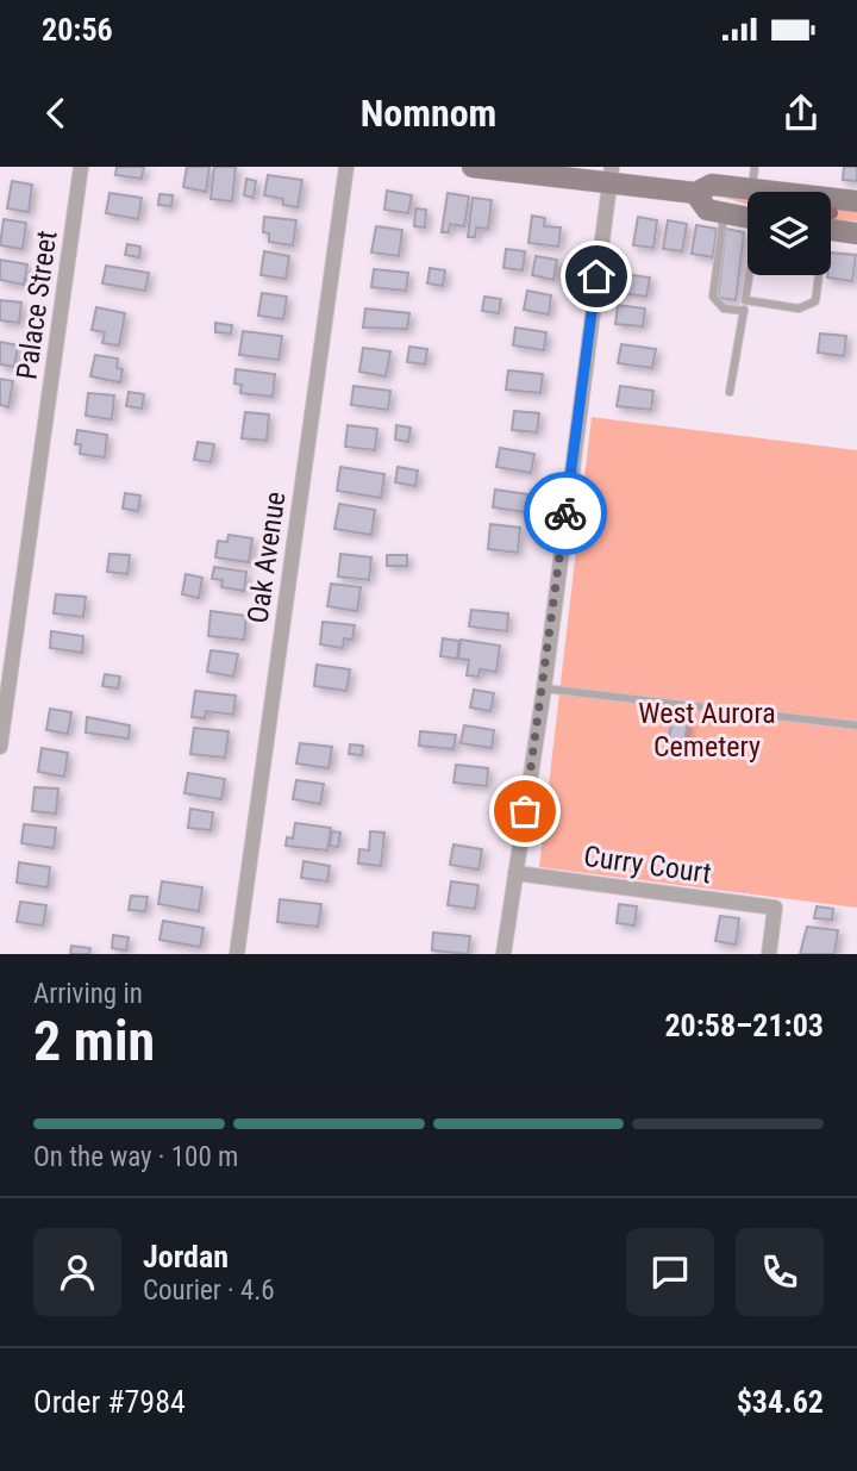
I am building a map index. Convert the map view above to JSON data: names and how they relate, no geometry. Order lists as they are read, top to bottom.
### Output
{
  "streets": {
    "street": ["Palace Street", "Oak Avenue", "Curry Court"]
  },
  "parks": ["West Aurora Cemetery"],
  "page": {
    "status": "20:56",
    "header": "Nomnom",
    "heading": ["2 min", "Arriving in", "20:58–21:03"],
    "panel": [
      "Jordan",
      "Courier · 4.6",
      "Order #7984",
      "$34.62"
    ],
    "bar": "On the way · 100 m"
  }
}
